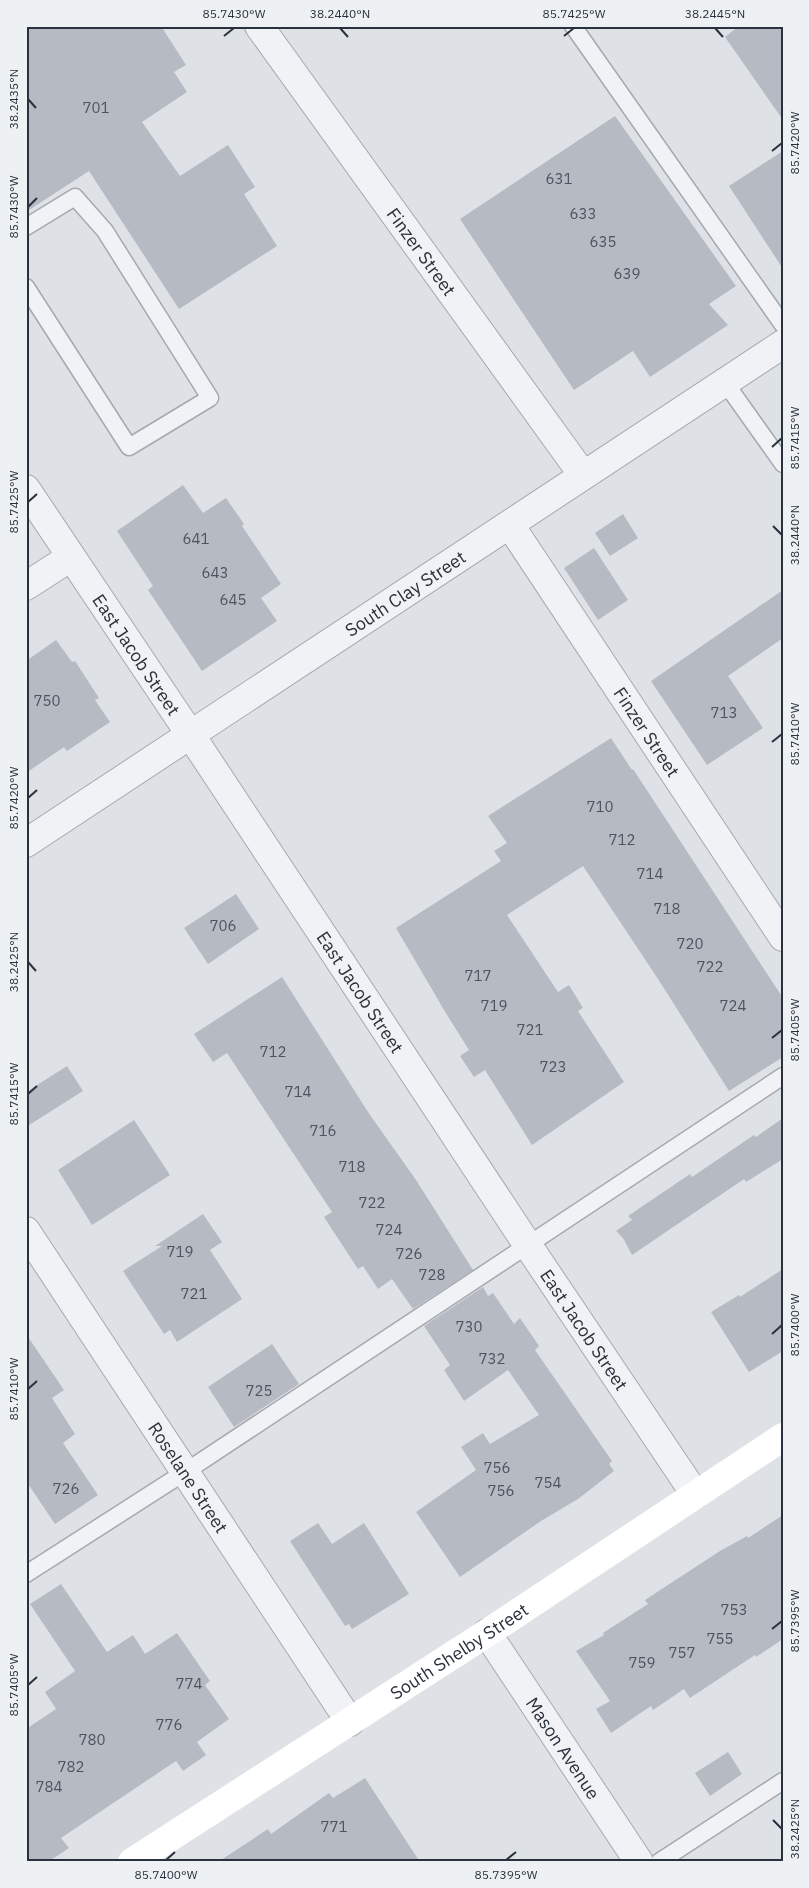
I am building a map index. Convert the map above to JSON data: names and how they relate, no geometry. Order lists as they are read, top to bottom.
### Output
{
  "streets": {
    "main road": ["South Shelby Street"],
    "street": [
      "Finzer Street",
      "South Clay Street",
      "East Jacob Street",
      "Roselane Street",
      "Mason Avenue"
    ]
  },
  "crossings": [
    ["Finzer Street", "South Clay Street"],
    ["South Clay Street", "East Jacob Street"],
    ["East Jacob Street", "South Shelby Street"],
    ["Roselane Street", "South Shelby Street"],
    ["South Shelby Street", "Mason Avenue"]
  ],
  "house_numbers": [
    "701",
    "631",
    "633",
    "635",
    "639",
    "641",
    "643",
    "645",
    "750",
    "713",
    "710",
    "712",
    "714",
    "718",
    "706",
    "720",
    "722",
    "717",
    "719",
    "724",
    "721",
    "712",
    "723",
    "714",
    "716",
    "718",
    "722",
    "724",
    "719",
    "726",
    "728",
    "721",
    "730",
    "732",
    "725",
    "756",
    "754",
    "726",
    "756",
    "753",
    "755",
    "757",
    "759",
    "774",
    "776",
    "780",
    "782",
    "784",
    "771"
  ],
  "coordinates": [
    "85.7430°W",
    "38.2440°N",
    "85.7425°W",
    "38.2445°N",
    "38.2435°N",
    "85.7420°W",
    "85.7415°W",
    "85.7410°W",
    "38.2425°N",
    "85.7405°W",
    "85.7400°W",
    "85.7395°W"
  ]
}
